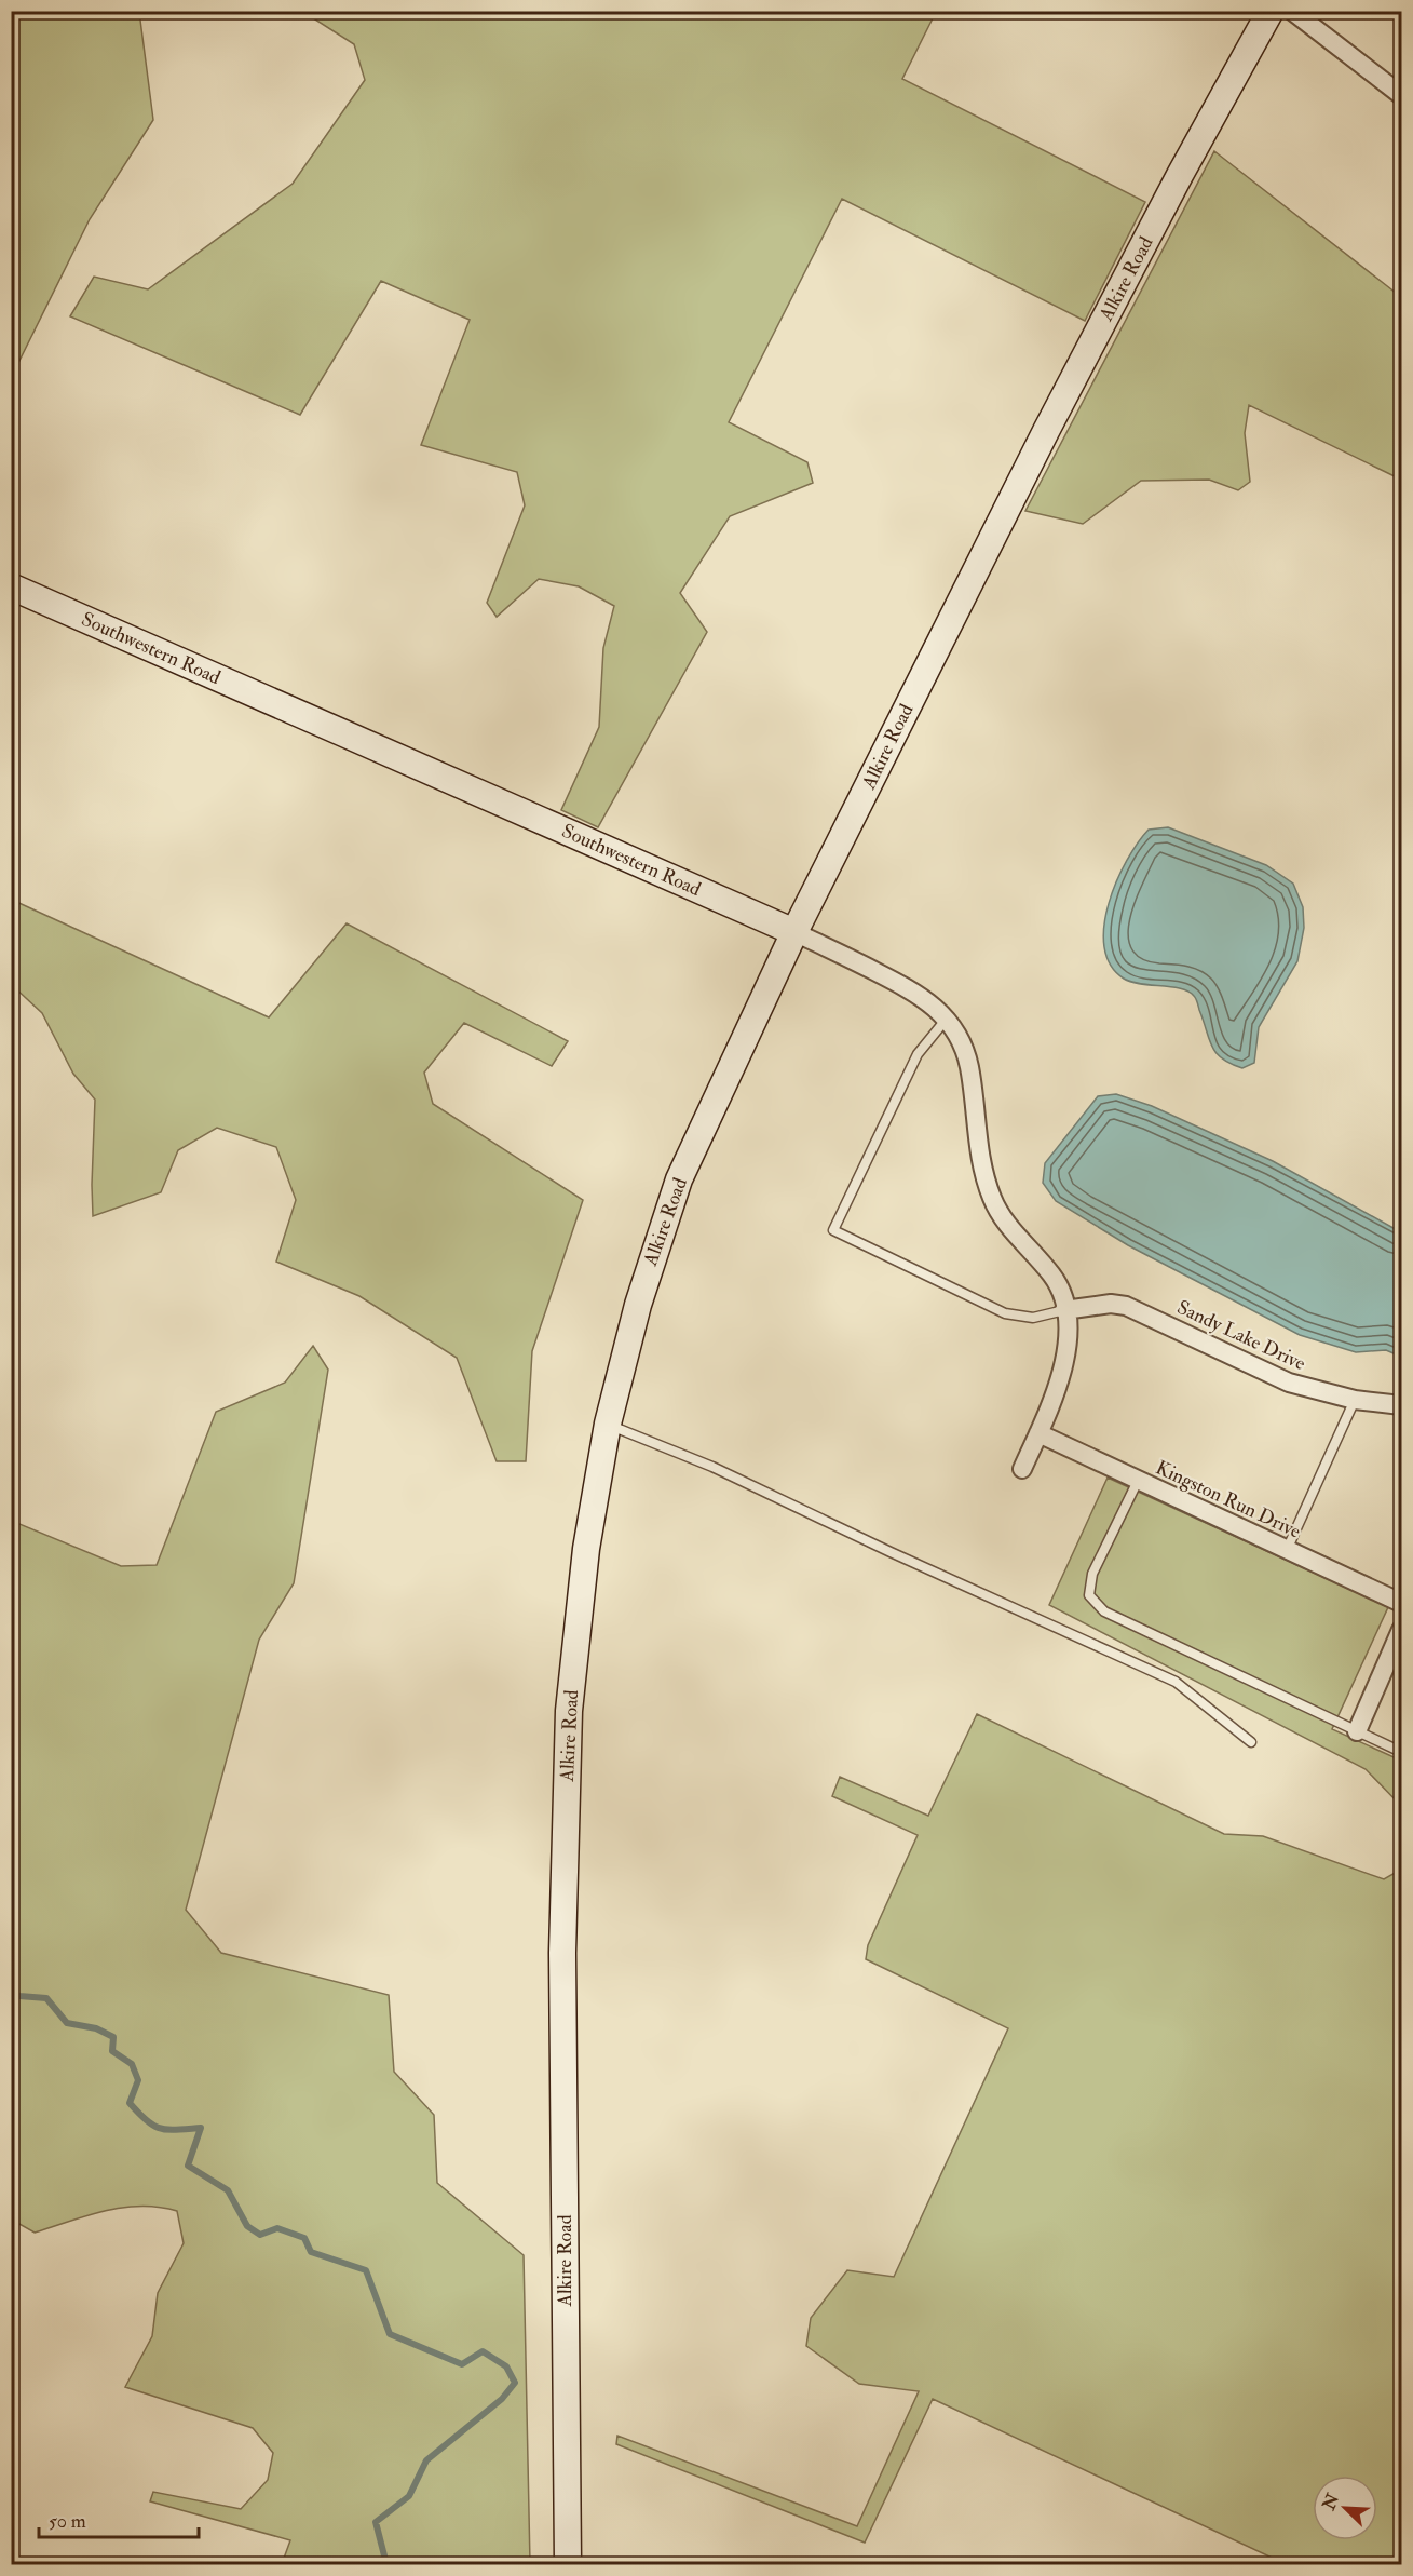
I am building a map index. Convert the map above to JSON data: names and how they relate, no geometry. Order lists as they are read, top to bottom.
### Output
{
  "streets": {
    "main road": ["Alkire Road", "Southwestern Road"],
    "street": ["Sandy Lake Drive", "Kingston Run Drive"]
  },
  "crossings": [
    ["Alkire Road", "Southwestern Road"],
    ["Southwestern Road", "Sandy Lake Drive"],
    ["Southwestern Road", "Kingston Run Drive"]
  ],
  "scale_bar": "50 m",
  "north": "top left"
}
